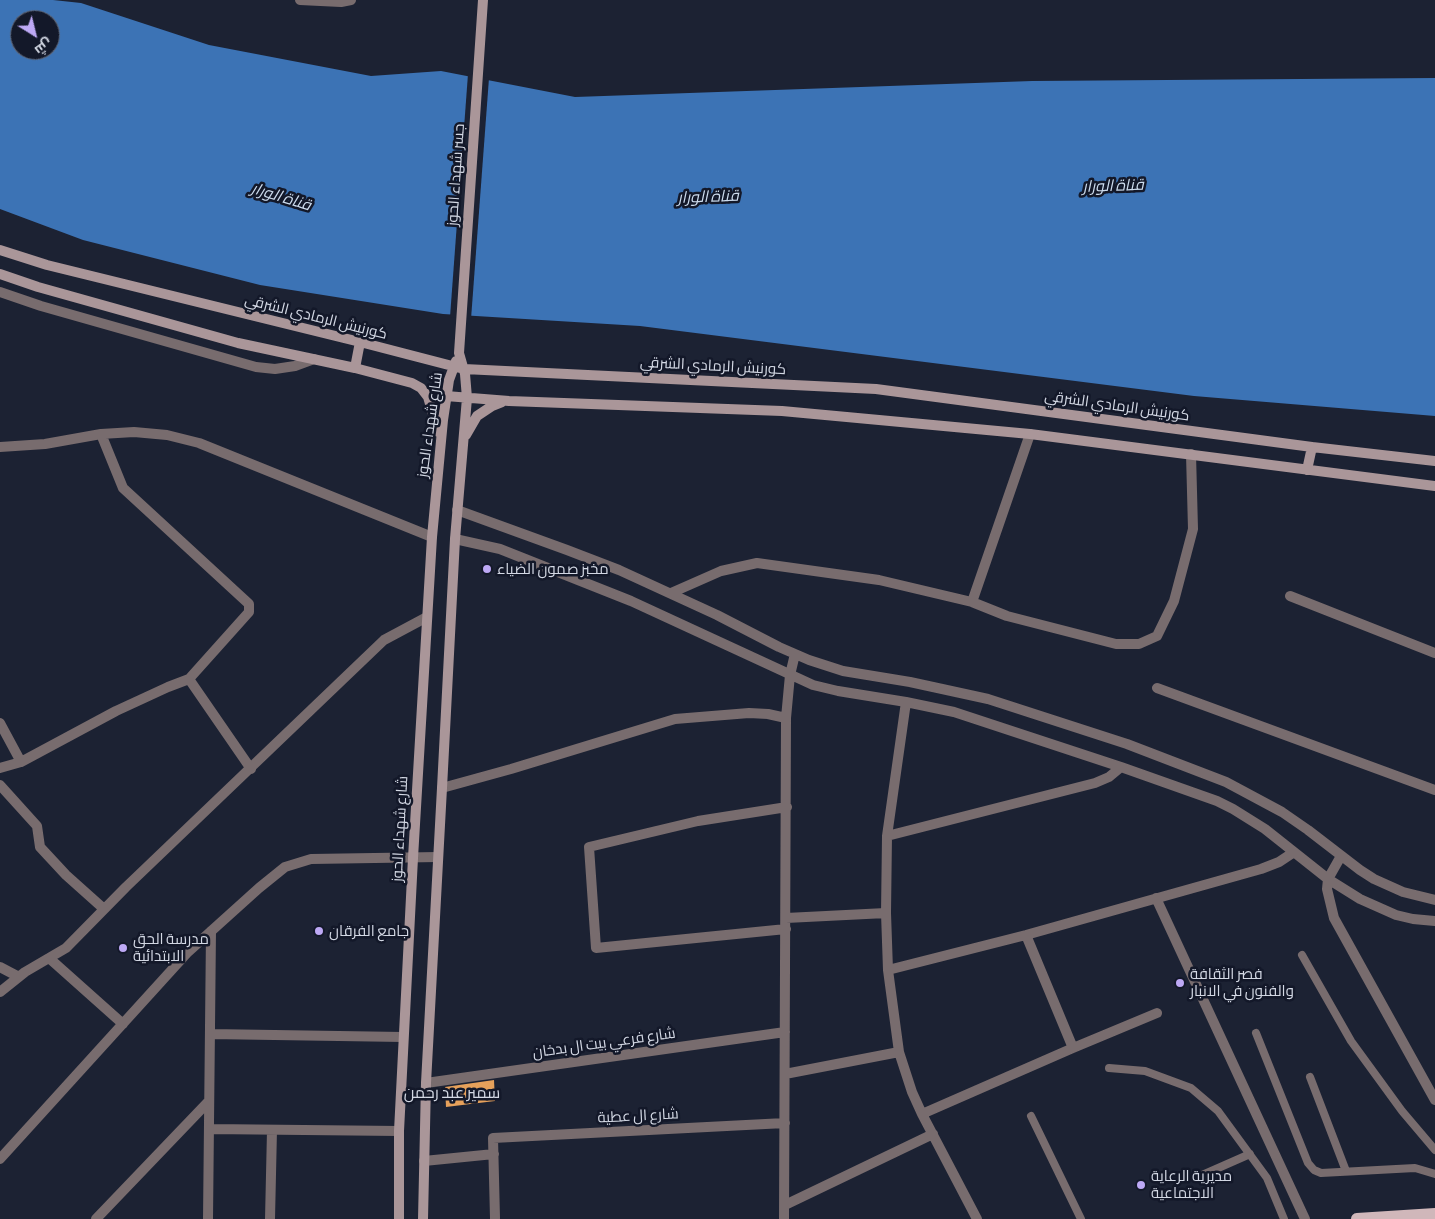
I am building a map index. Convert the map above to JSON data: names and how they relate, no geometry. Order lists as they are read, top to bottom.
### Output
{
  "streets": {
    "main road": ["جسر شهداء الحوز", "كورنيش الرمادي الشرقي", "شارع شهداء الحوز"],
    "street": ["شارع فرعي بيت ال بدخان", "شارع ال عطية"]
  },
  "crossings": [
    ["جسر شهداء الحوز", "شارع شهداء الحوز"],
    ["كورنيش الرمادي الشرقي", "شارع شهداء الحوز"],
    ["شارع شهداء الحوز", "شارع فرعي بيت ال بدخان"]
  ],
  "districts": ["سمير عبد رحمن"],
  "water": ["قناة الورار"],
  "places": [
    "مخبز صمون الضياء",
    "جامع الفرقان",
    "مدرسة الحق الابتدائية",
    "فصر الثقافة والفنون في الانبار",
    "مديرية الرعاية الاجتماعية"
  ],
  "north": "bottom right"
}
